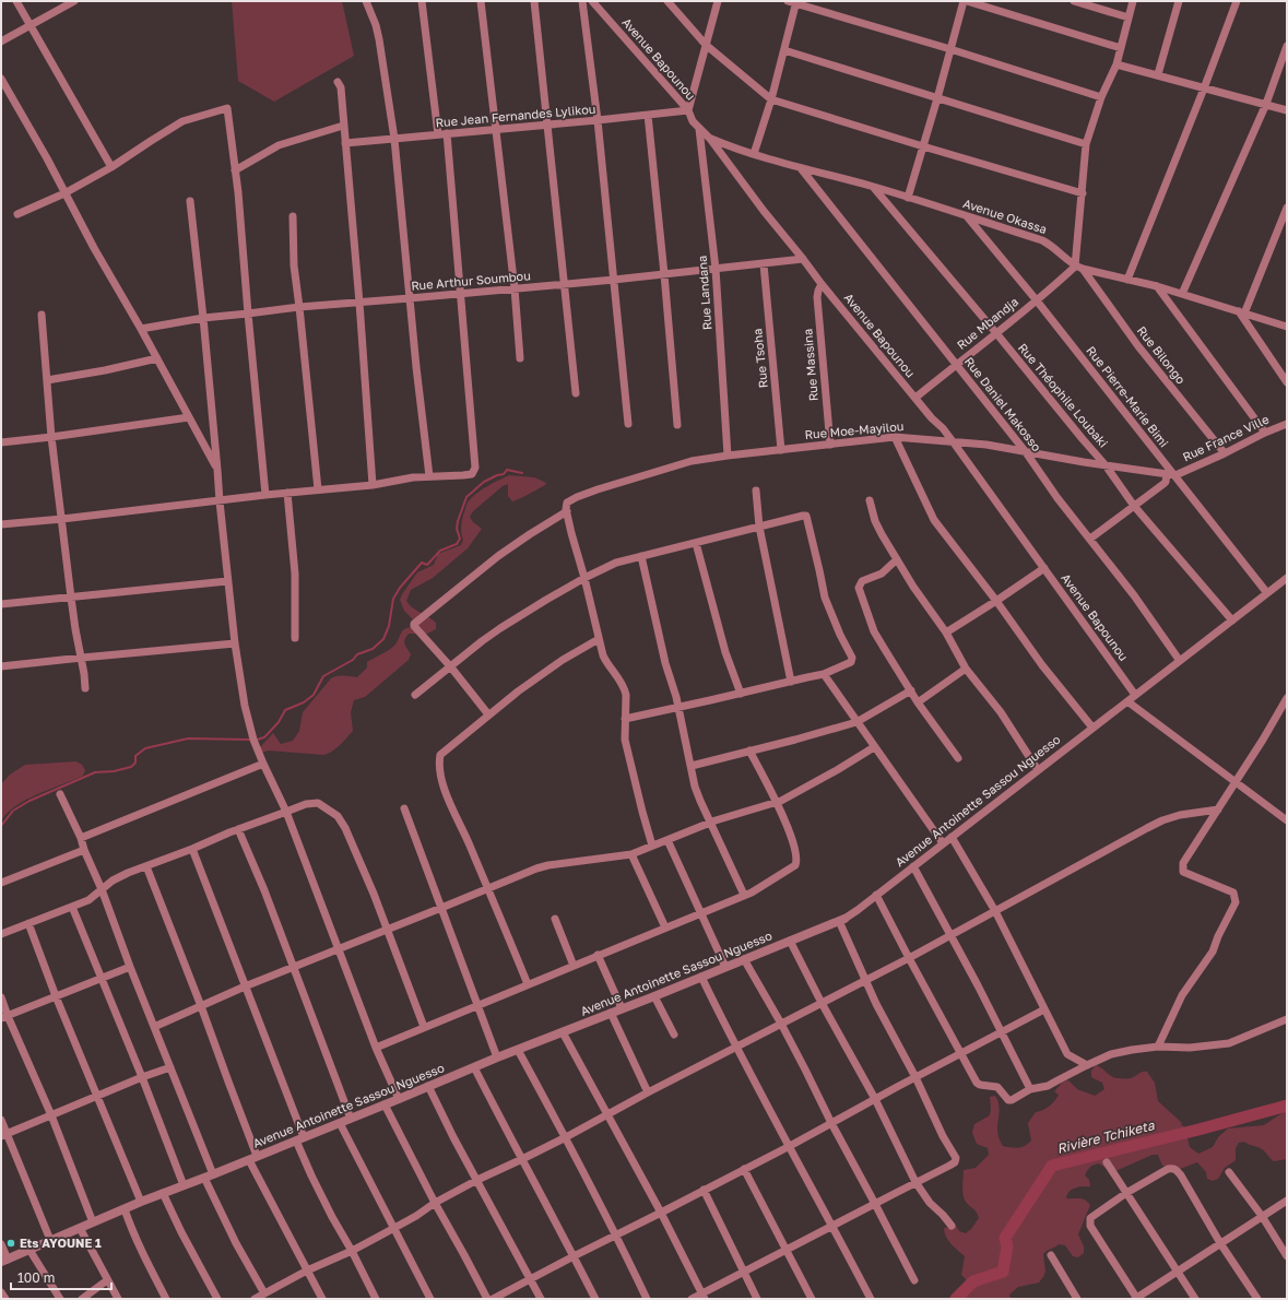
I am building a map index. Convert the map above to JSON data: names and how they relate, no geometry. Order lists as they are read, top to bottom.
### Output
{
  "streets": {
    "street": [
      "Avenue Bapounou",
      "Rue Jean Fernandes Lylikou",
      "Avenue Okassa",
      "Rue Arthur Soumbou",
      "Rue Landana",
      "Rue Mbandja",
      "Rue Bilongo",
      "Rue Tsoha",
      "Rue Massina",
      "Rue Théophile Loubaki",
      "Rue Pierre-Marie Bimi",
      "Rue Daniel Makosso",
      "Rue Moe-Mayilou",
      "Rue France Ville",
      "Avenue Antoinette Sassou Nguesso"
    ]
  },
  "crossings": [
    ["Avenue Bapounou", "Rue Jean Fernandes Lylikou"],
    ["Avenue Bapounou", "Avenue Okassa"],
    ["Avenue Bapounou", "Rue Arthur Soumbou"],
    ["Avenue Bapounou", "Rue Landana"],
    ["Avenue Bapounou", "Rue Mbandja"],
    ["Avenue Bapounou", "Rue Massina"],
    ["Avenue Bapounou", "Rue Moe-Mayilou"],
    ["Avenue Bapounou", "Avenue Antoinette Sassou Nguesso"],
    ["Avenue Okassa", "Rue Mbandja"],
    ["Avenue Okassa", "Rue Bilongo"],
    ["Avenue Okassa", "Rue Théophile Loubaki"],
    ["Avenue Okassa", "Rue Pierre-Marie Bimi"],
    ["Avenue Okassa", "Rue Daniel Makosso"],
    ["Rue Arthur Soumbou", "Rue Landana"],
    ["Rue Arthur Soumbou", "Rue Tsoha"],
    ["Rue Landana", "Rue Moe-Mayilou"],
    ["Rue Mbandja", "Rue Bilongo"],
    ["Rue Mbandja", "Rue Théophile Loubaki"],
    ["Rue Mbandja", "Rue Pierre-Marie Bimi"],
    ["Rue Mbandja", "Rue Daniel Makosso"],
    ["Rue Bilongo", "Rue France Ville"],
    ["Rue Tsoha", "Rue Moe-Mayilou"],
    ["Rue Massina", "Rue Moe-Mayilou"],
    ["Rue Théophile Loubaki", "Rue Moe-Mayilou"],
    ["Rue Théophile Loubaki", "Avenue Antoinette Sassou Nguesso"],
    ["Rue Pierre-Marie Bimi", "Rue Moe-Mayilou"],
    ["Rue Pierre-Marie Bimi", "Rue France Ville"],
    ["Rue Pierre-Marie Bimi", "Avenue Antoinette Sassou Nguesso"],
    ["Rue Daniel Makosso", "Rue Moe-Mayilou"],
    ["Rue Daniel Makosso", "Avenue Antoinette Sassou Nguesso"],
    ["Rue Moe-Mayilou", "Rue France Ville"]
  ],
  "water": ["Rivière Tchiketa"],
  "places": ["Ets AYOUNE 1"],
  "scale_bar": "100 m"
}
